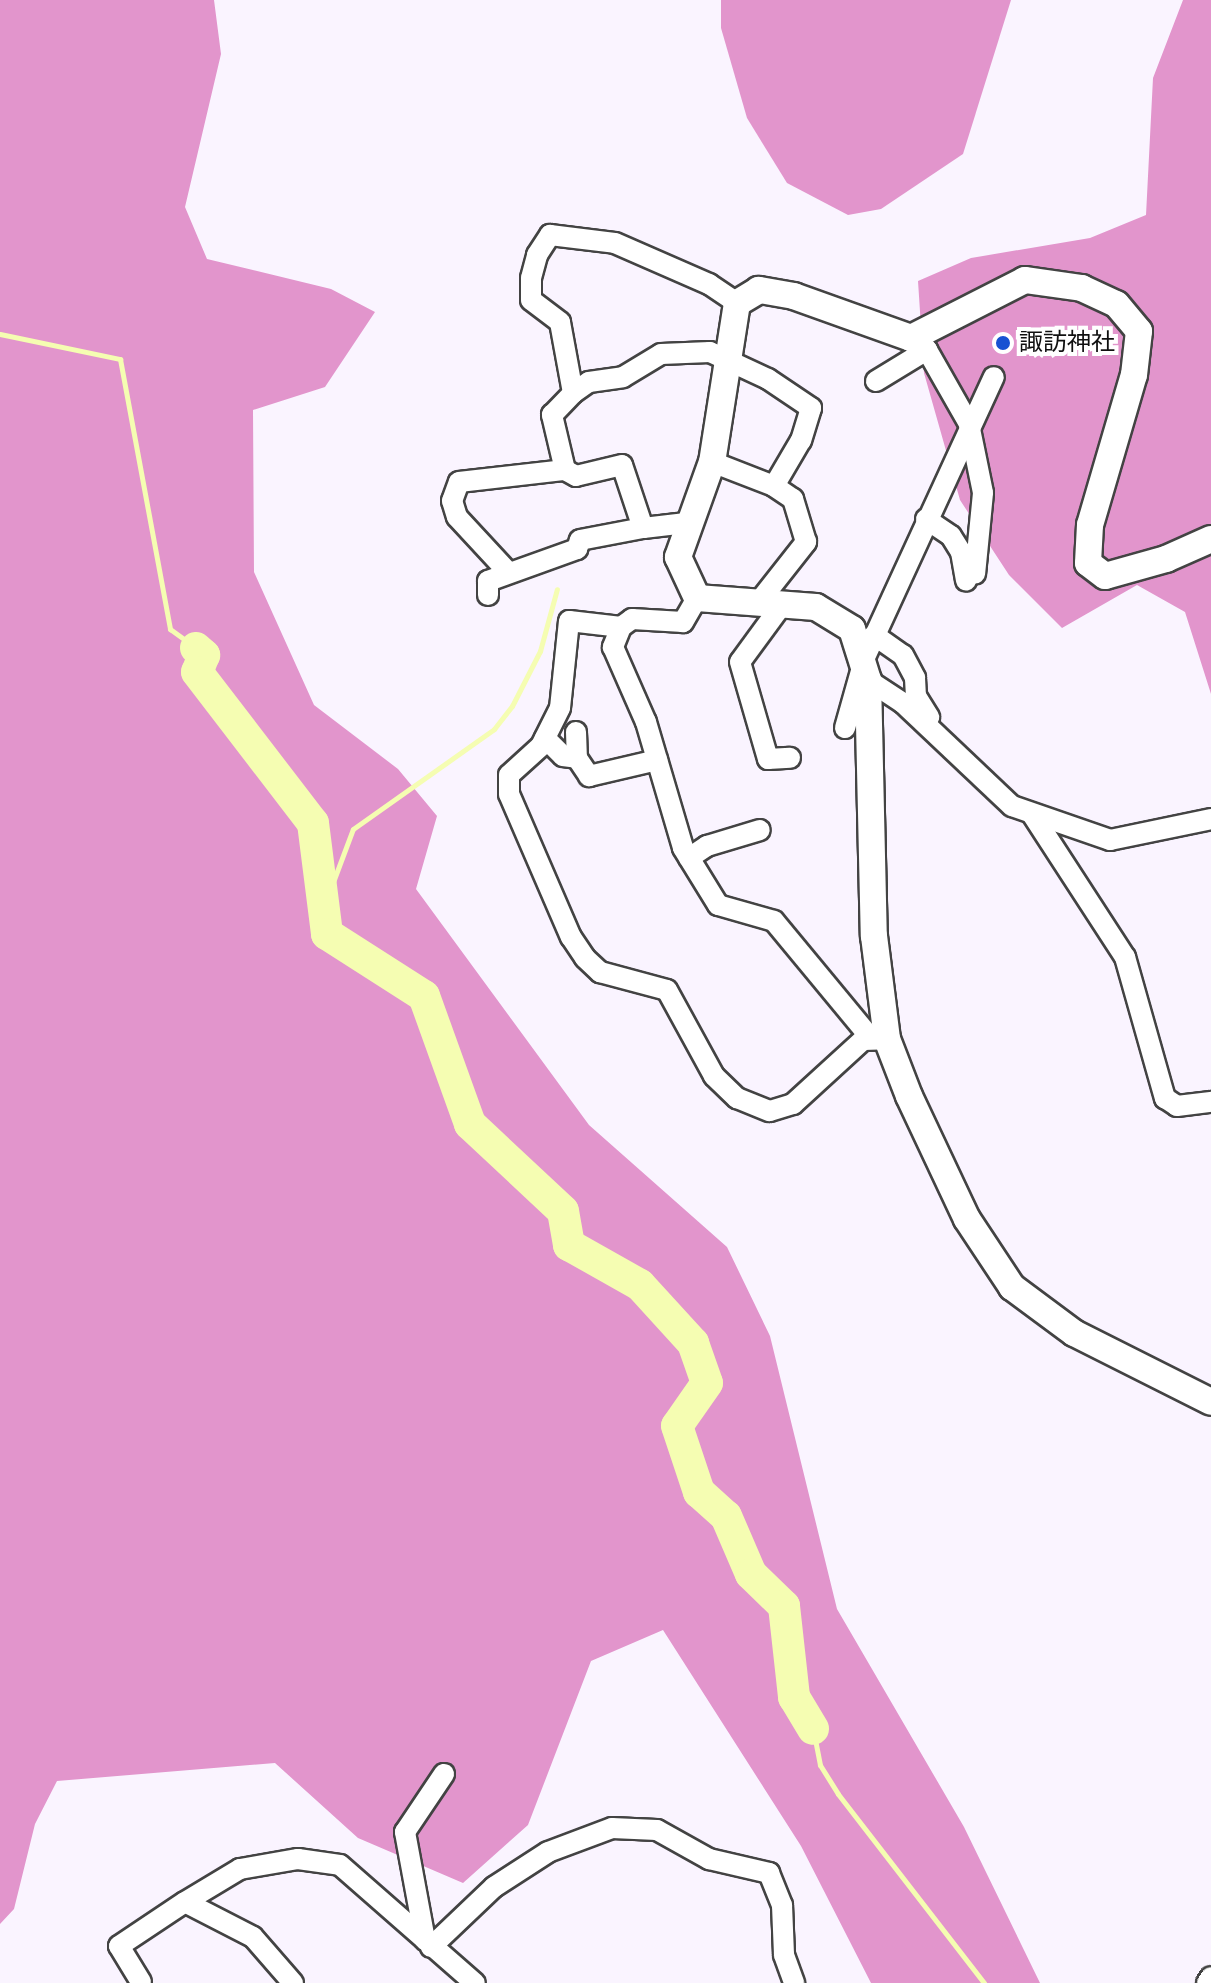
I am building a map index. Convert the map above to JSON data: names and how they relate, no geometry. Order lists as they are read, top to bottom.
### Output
{
  "places": ["諏訪神社"]
}
